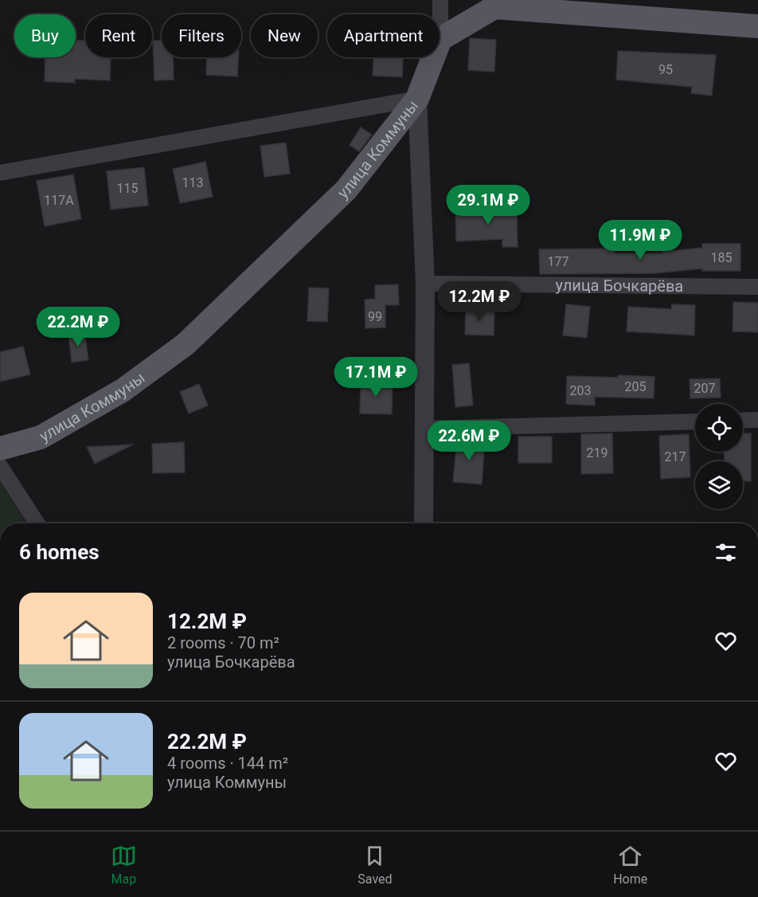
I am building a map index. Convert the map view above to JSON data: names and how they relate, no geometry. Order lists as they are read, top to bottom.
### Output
{
  "streets": {
    "main road": ["улица Коммуны"],
    "street": ["улица Бочкарёва"]
  },
  "house_numbers": [
    "95",
    "113",
    "115",
    "117А",
    "185",
    "177",
    "99",
    "205",
    "207",
    "203",
    "219",
    "217"
  ],
  "page": {
    "chip": [
      "Buy",
      "Rent",
      "Filters",
      "New",
      "Apartment"
    ],
    "price": [
      "29.1M ₽",
      "11.9M ₽",
      "12.2M ₽",
      "22.2M ₽",
      "17.1M ₽",
      "22.6M ₽"
    ],
    "heading": "6 homes",
    "list": [
      {
        "name": "12.2M ₽",
        "note": "2 rooms · 70 m² · улица Бочкарёва"
      },
      {
        "name": "22.2M ₽",
        "note": "4 rooms · 144 m² · улица Коммуны"
      }
    ],
    "tabs": ["Map", "Saved", "Home"]
  }
}
